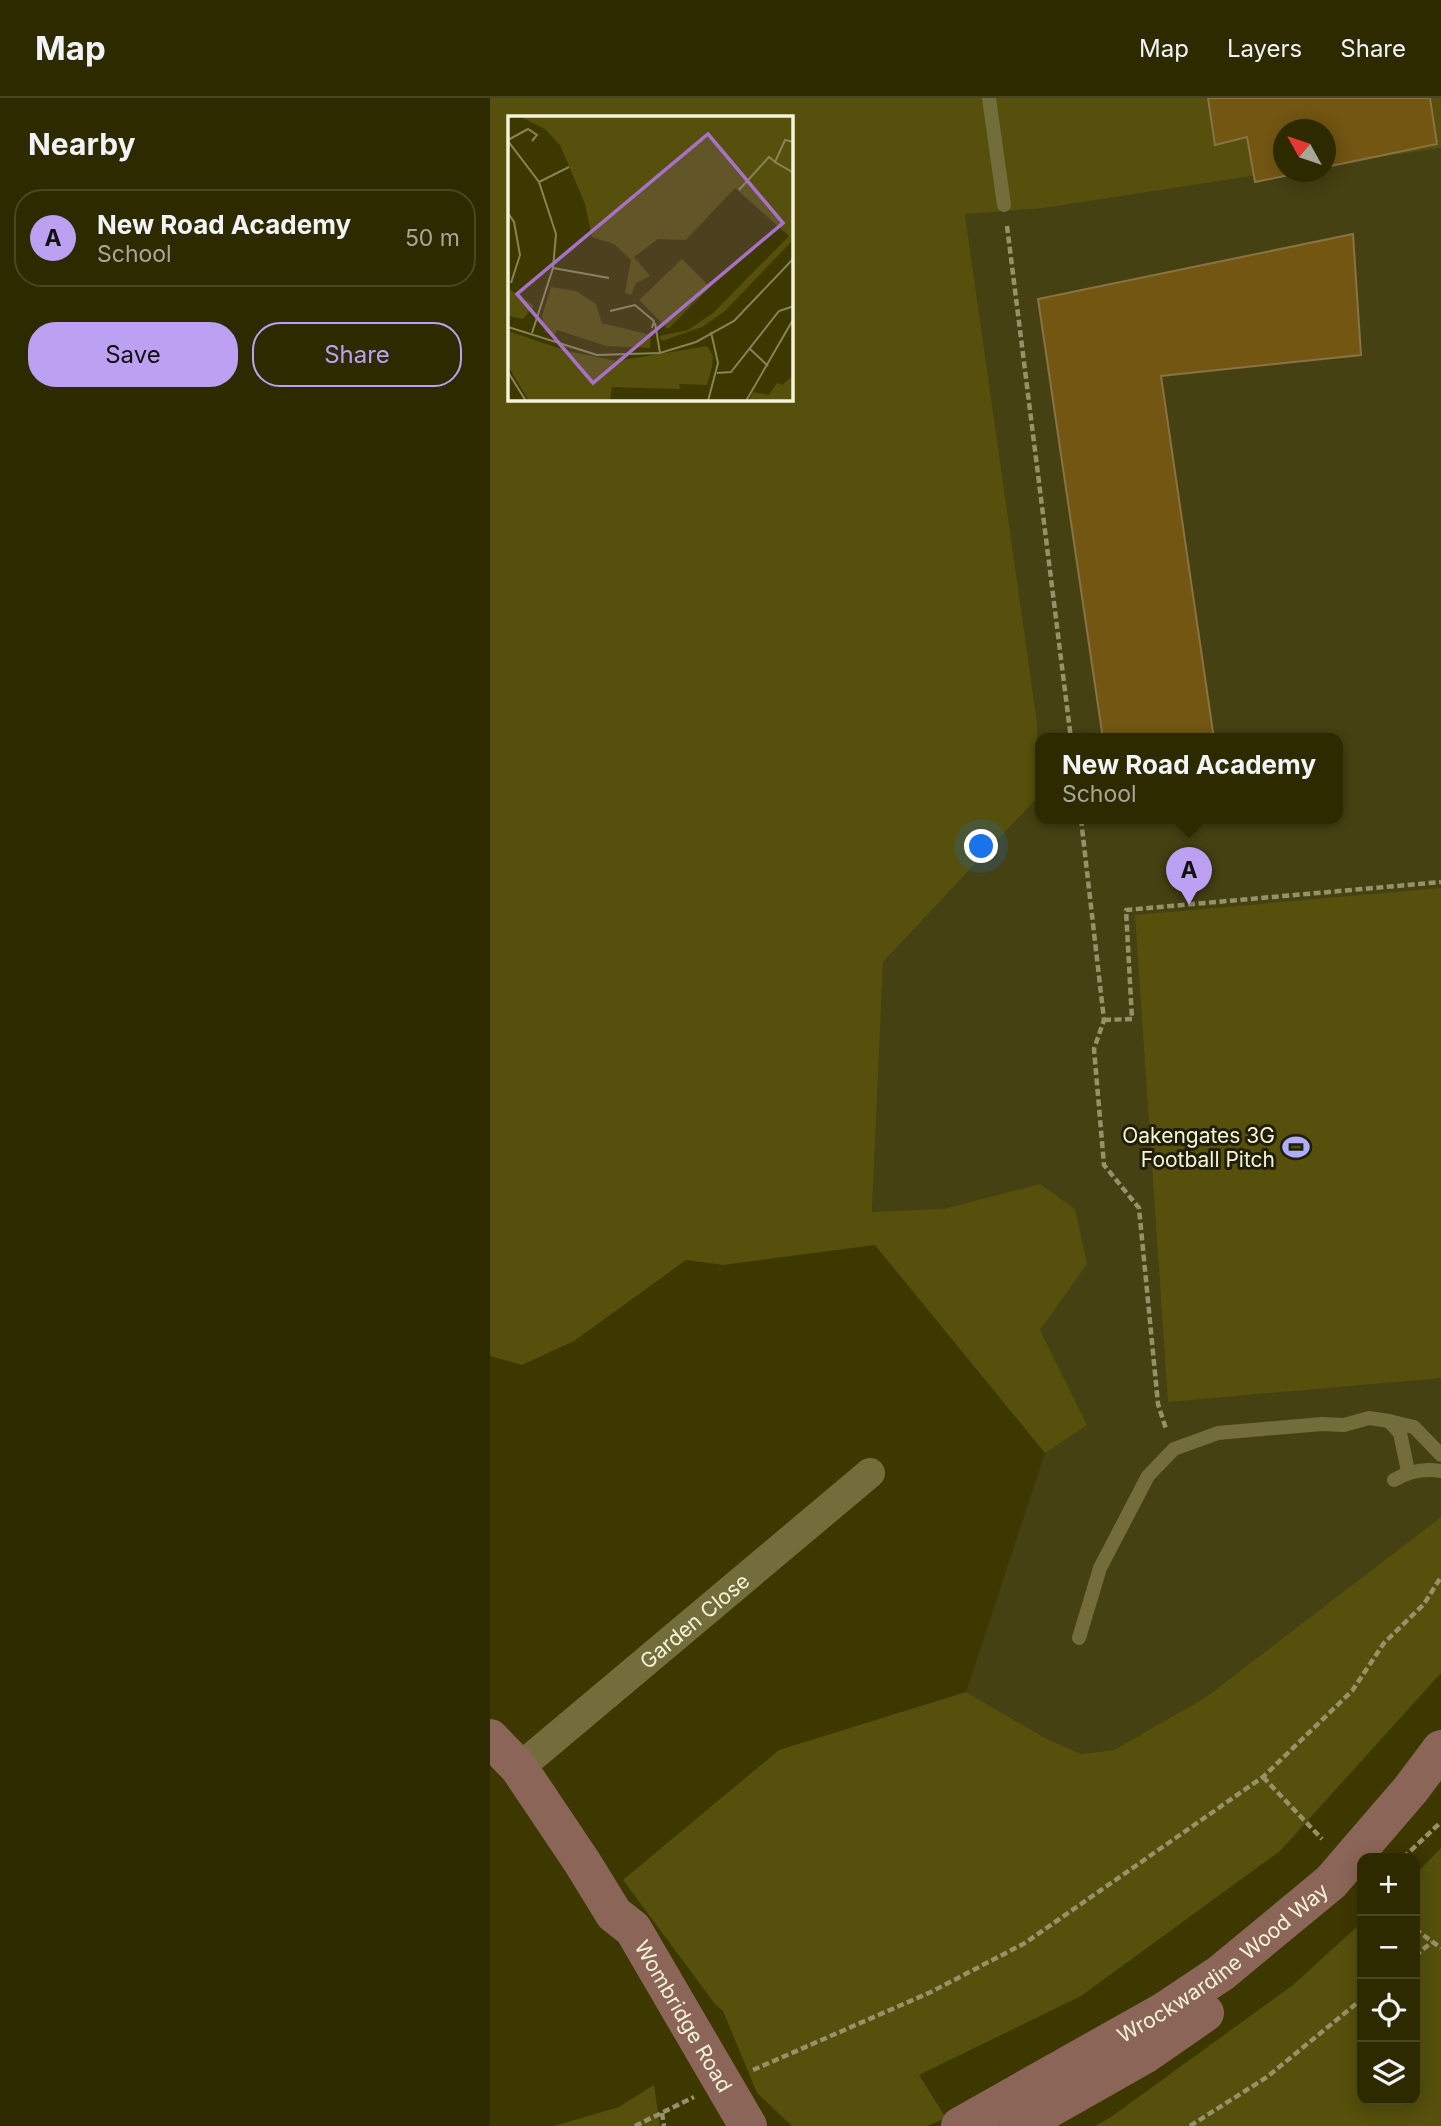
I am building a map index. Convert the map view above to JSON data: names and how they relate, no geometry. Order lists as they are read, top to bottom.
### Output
{
  "streets": {
    "main road": ["Wrockwardine Wood Way", "Wombridge Road"],
    "street": ["Garden Close"]
  },
  "crossings": [
    ["Garden Close", "Wombridge Road"]
  ],
  "places": {
    "sports": ["Oakengates 3G Football Pitch"]
  },
  "north": "top left",
  "page": {
    "header": "Map",
    "nav": ["Map", "Layers", "Share"],
    "heading": "Nearby",
    "list": [
      {
        "mark": "A",
        "name": "New Road Academy",
        "note": "School",
        "value": "50 m"
      }
    ],
    "buttons": ["Save", "Share"],
    "popup": ["New Road Academy", "School"],
    "pins": "A",
    "map_buttons": ["+", "−"]
  }
}
